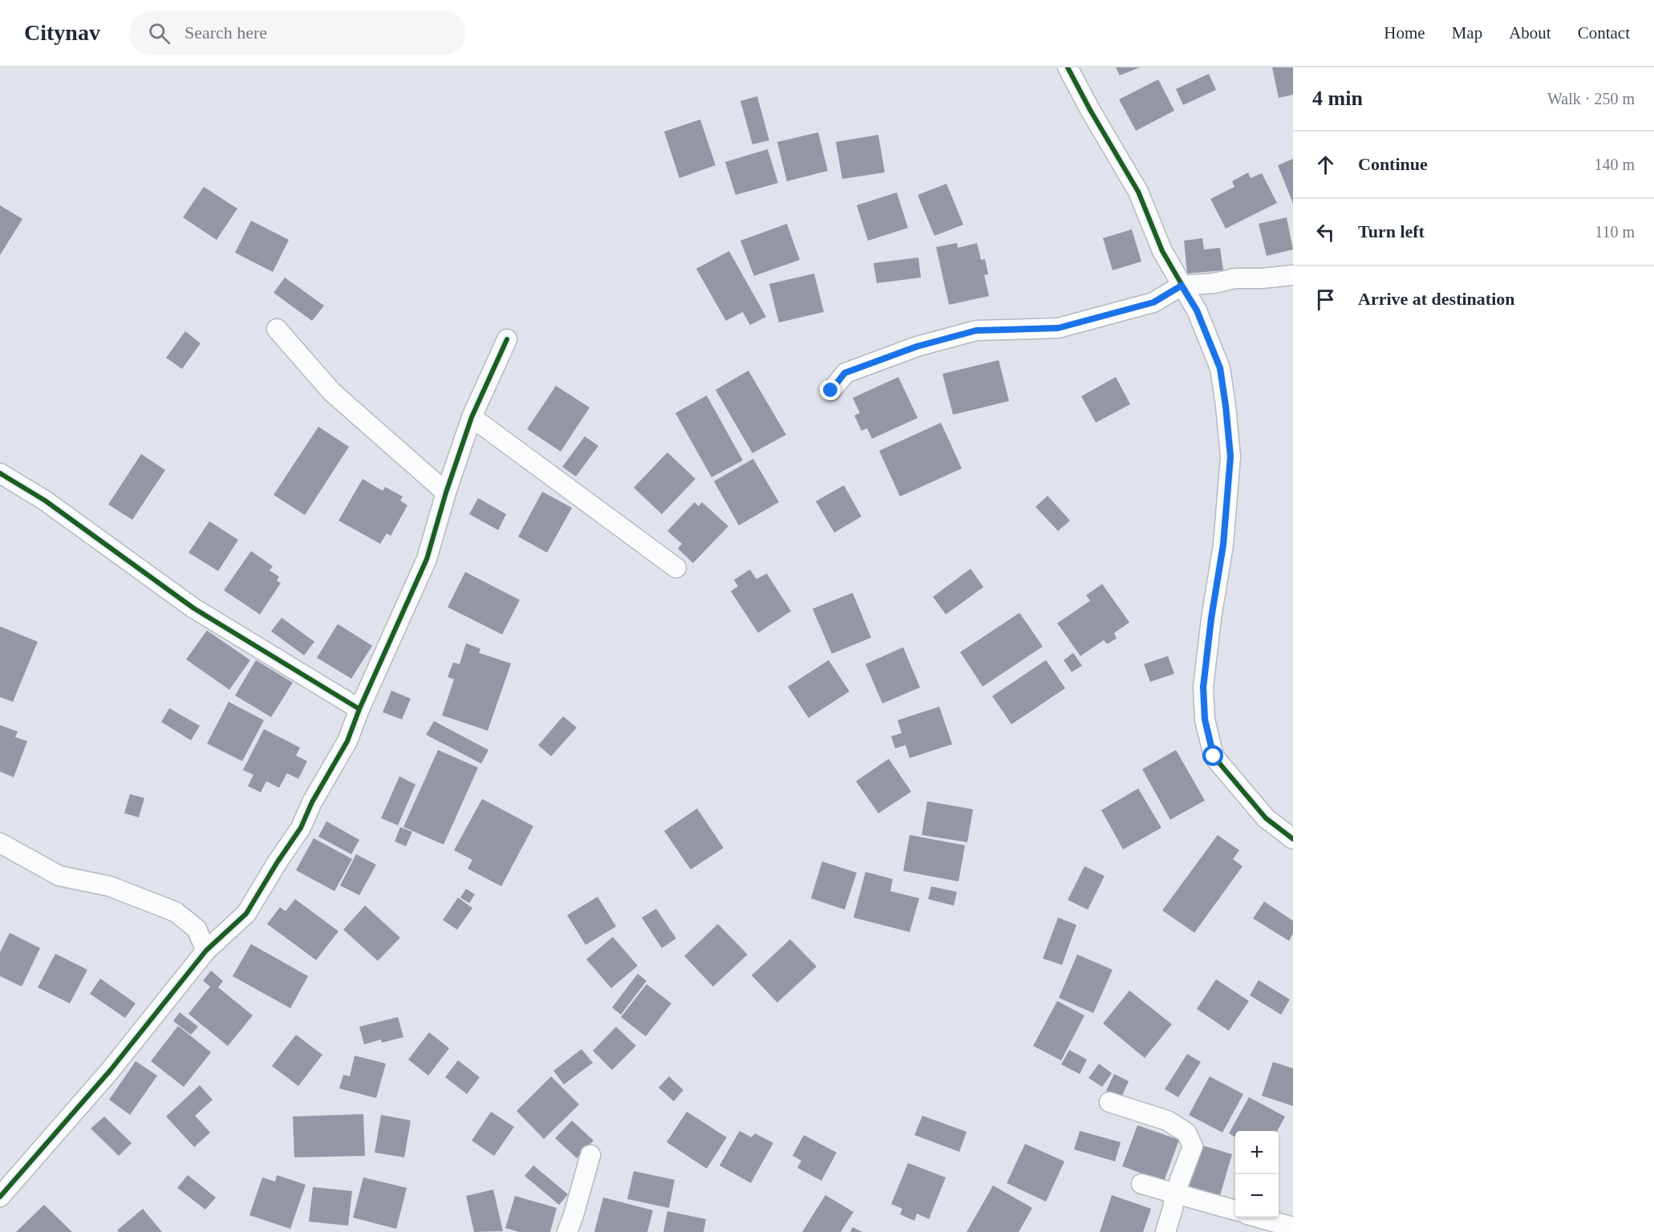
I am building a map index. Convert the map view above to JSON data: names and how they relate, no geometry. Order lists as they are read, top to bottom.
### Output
{
  "page": {
    "header": "Citynav",
    "search": "Search here",
    "nav": [
      "Home",
      "Map",
      "About",
      "Contact"
    ],
    "heading": ["4 min", "Walk · 250 m"],
    "list": [
      ["Continue", "140 m"],
      ["Turn left", "110 m"],
      "Arrive at destination"
    ],
    "map_buttons": ["+", "−"]
  }
}
